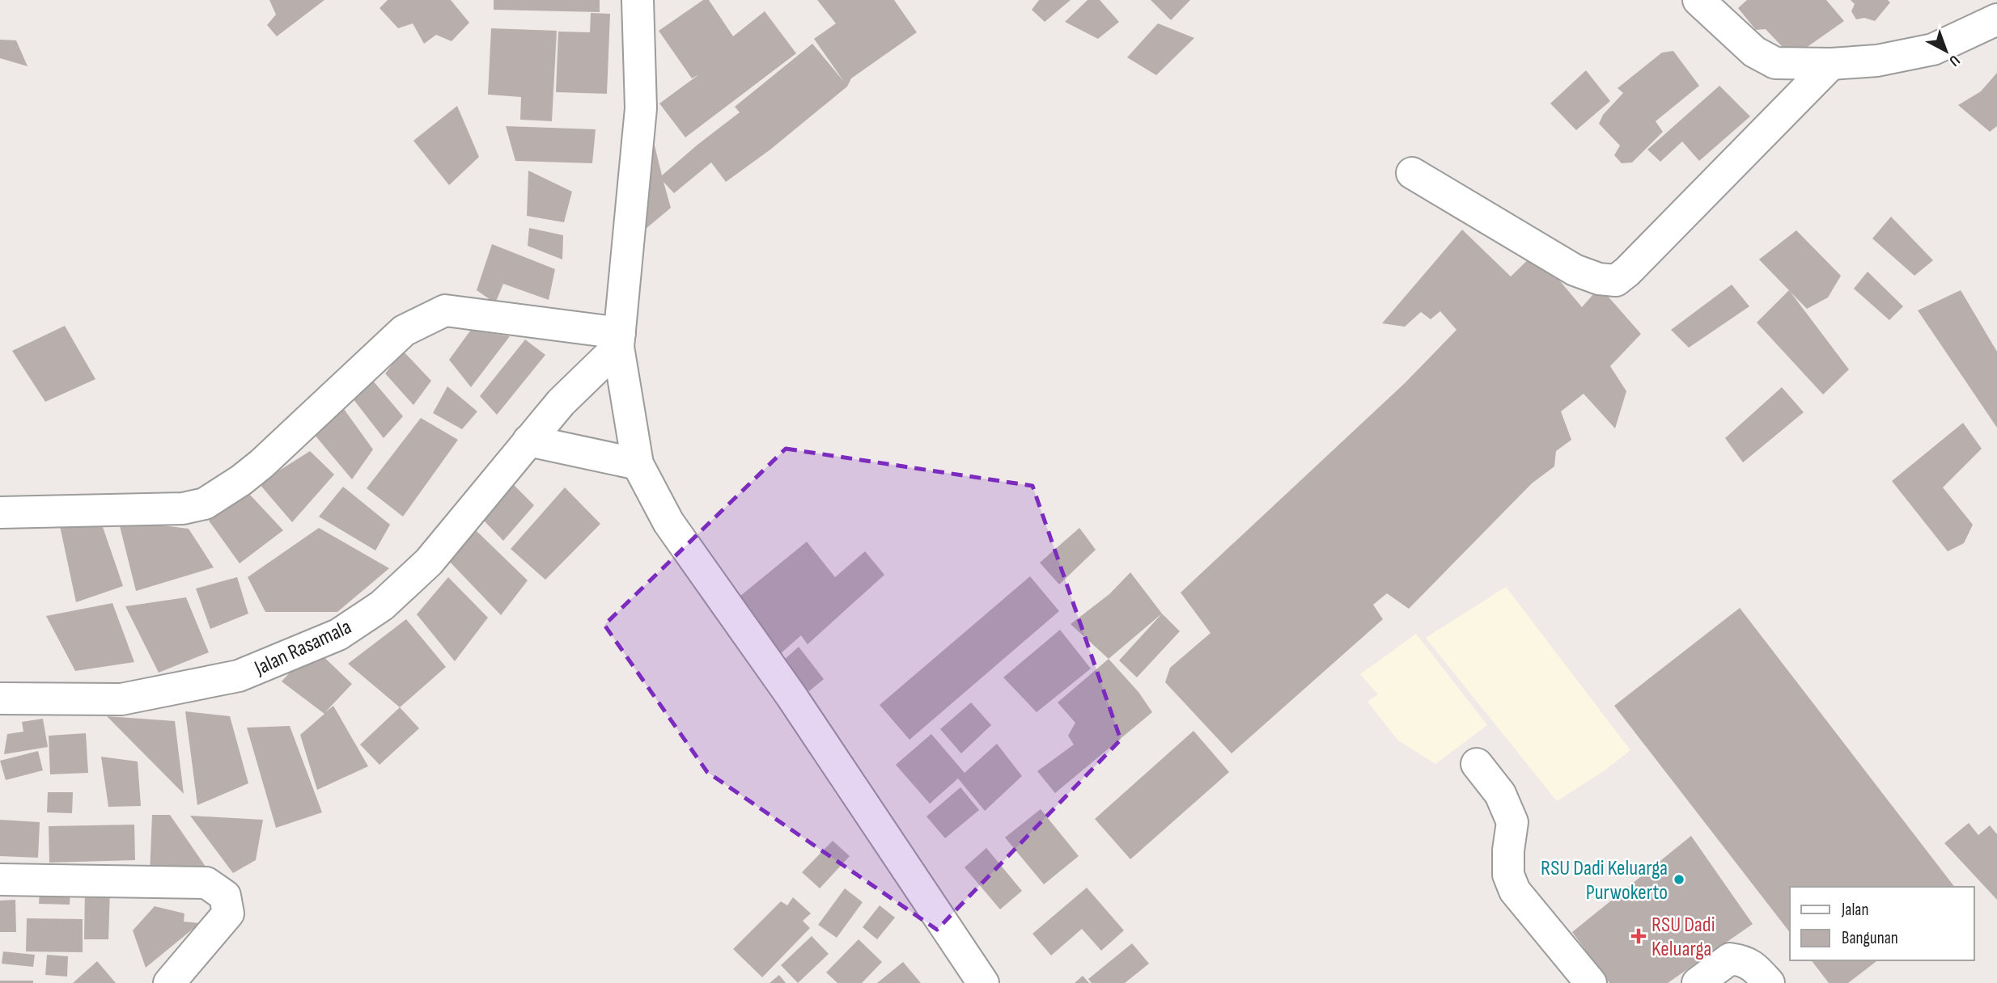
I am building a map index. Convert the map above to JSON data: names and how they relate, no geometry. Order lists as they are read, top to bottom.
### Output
{
  "streets": {
    "street": ["Jalan Rasamala"]
  },
  "places": {
    "other": ["RSU Dadi Keluarga Purwokerto"],
    "health": ["RSU Dadi Keluarga"]
  },
  "legend": ["Jalan", "Bangunan"],
  "north": "bottom right"
}
